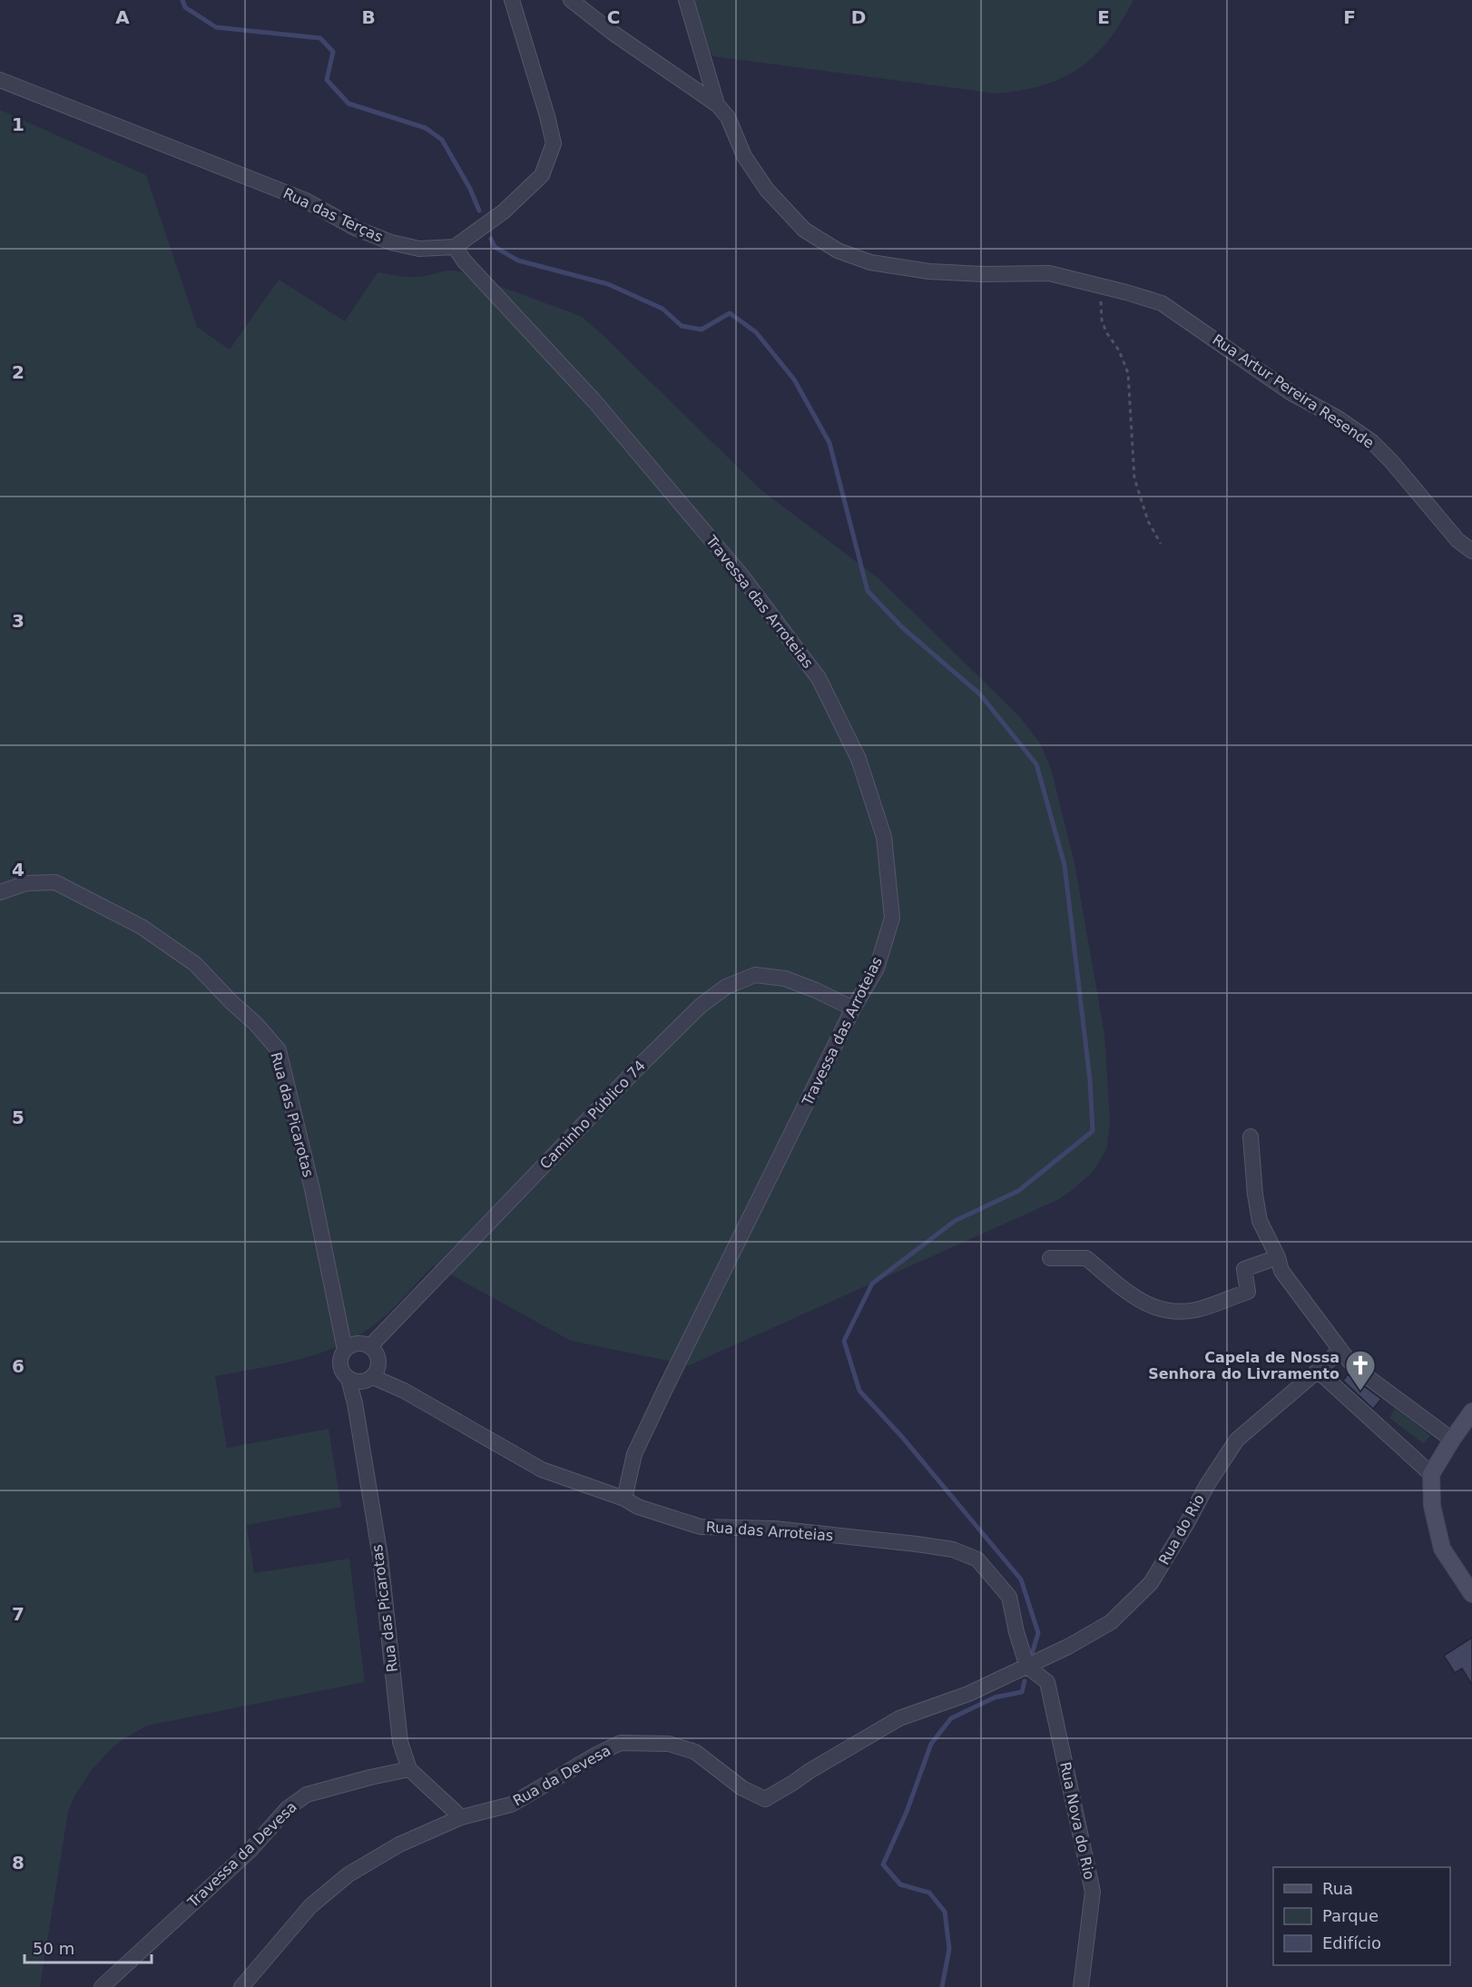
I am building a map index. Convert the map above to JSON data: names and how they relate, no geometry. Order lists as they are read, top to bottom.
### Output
{
  "streets": {
    "street": [
      "Rua das Terças",
      "Rua Artur Pereira Resende",
      "Travessa das Arroteias",
      "Rua das Picarotas",
      "Caminho Público 74",
      "Rua do Rio",
      "Rua das Arroteias",
      "Rua da Devesa",
      "Rua Nova do Rio",
      "Travessa da Devesa"
    ]
  },
  "crossings": [
    ["Rua das Terças", "Travessa das Arroteias"],
    ["Travessa das Arroteias", "Caminho Público 74"],
    ["Travessa das Arroteias", "Rua das Arroteias"],
    ["Rua das Picarotas", "Caminho Público 74"],
    ["Rua das Picarotas", "Rua das Arroteias"],
    ["Rua das Picarotas", "Rua da Devesa"],
    ["Rua das Picarotas", "Travessa da Devesa"],
    ["Caminho Público 74", "Rua das Arroteias"],
    ["Rua do Rio", "Rua das Arroteias"],
    ["Rua do Rio", "Rua da Devesa"],
    ["Rua do Rio", "Rua Nova do Rio"],
    ["Rua das Arroteias", "Rua da Devesa"],
    ["Rua das Arroteias", "Rua Nova do Rio"],
    ["Rua da Devesa", "Rua Nova do Rio"]
  ],
  "places": {
    "church": ["Capela de Nossa Senhora do Livramento"]
  },
  "legend": ["Rua", "Parque", "Edifício"],
  "scale_bar": "50 m",
  "grid": {
    "columns": [
      "A",
      "B",
      "C",
      "D",
      "E",
      "F"
    ],
    "rows": [
      "1",
      "2",
      "3",
      "4",
      "5",
      "6",
      "7",
      "8"
    ]
  }
}
